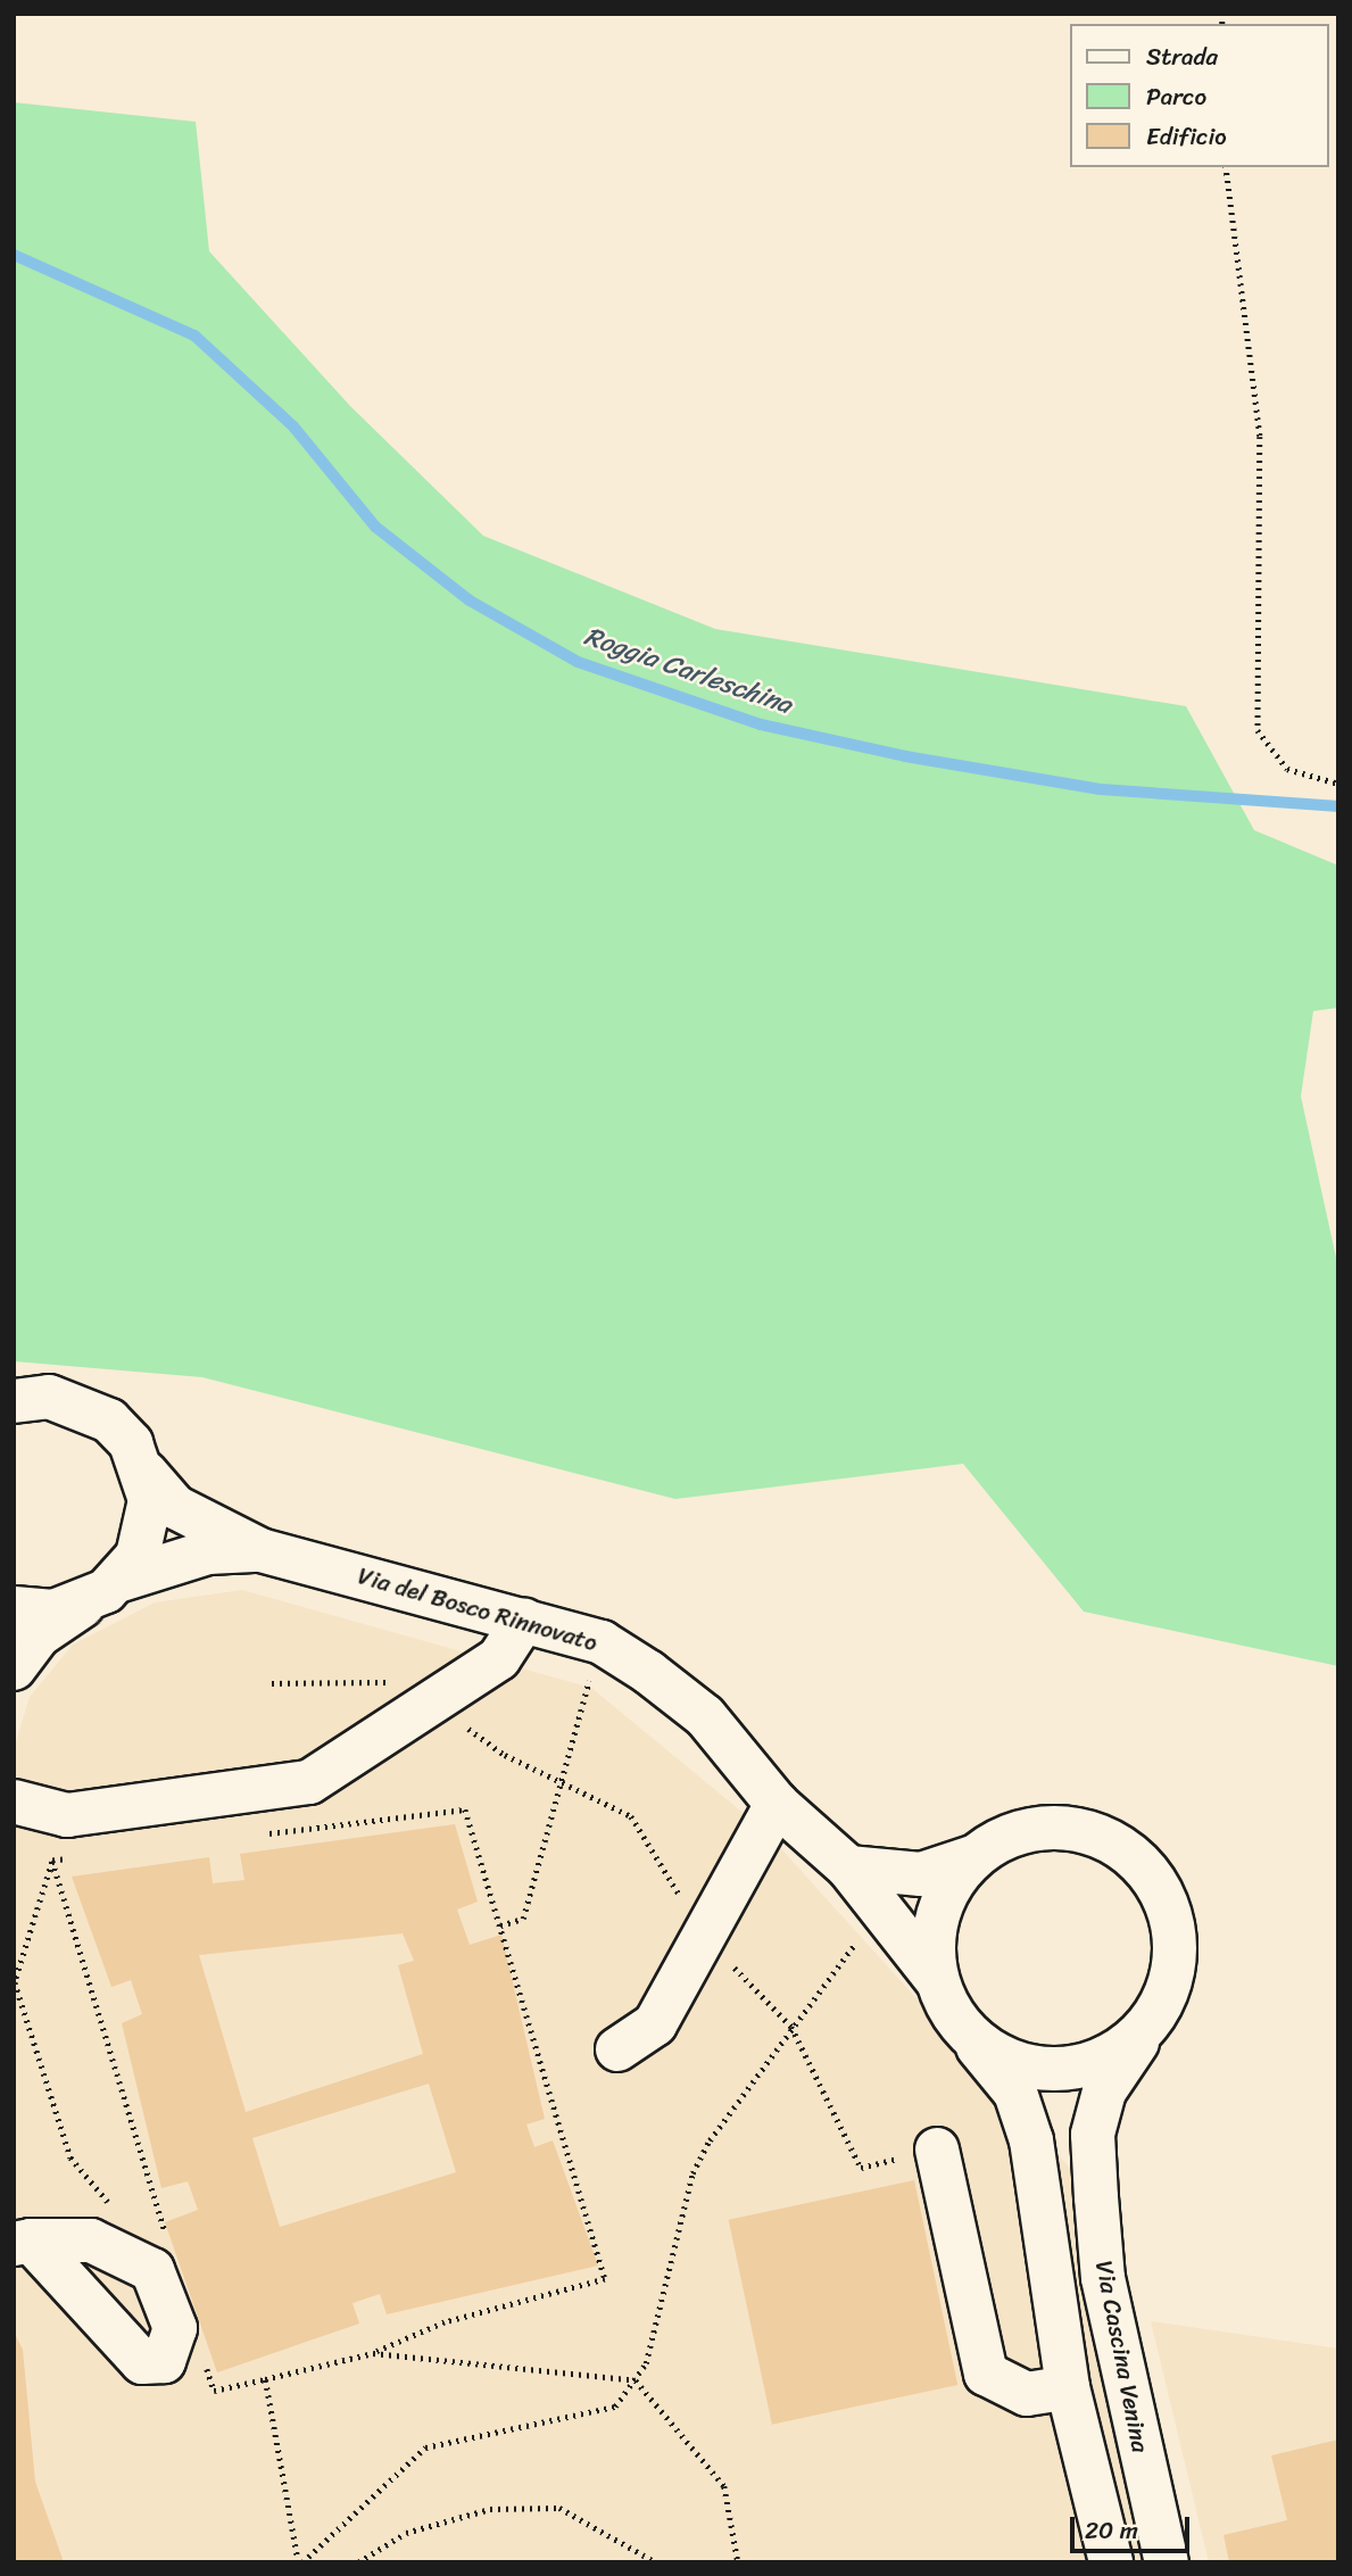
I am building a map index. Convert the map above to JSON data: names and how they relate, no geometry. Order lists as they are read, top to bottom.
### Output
{
  "streets": {
    "street": ["Via del Bosco Rinnovato", "Via Cascina Venina"]
  },
  "crossings": [
    ["Via del Bosco Rinnovato", "Via Cascina Venina"]
  ],
  "water": ["Roggia Carleschina"],
  "legend": ["Strada", "Parco", "Edificio"],
  "scale_bar": "20 m"
}
